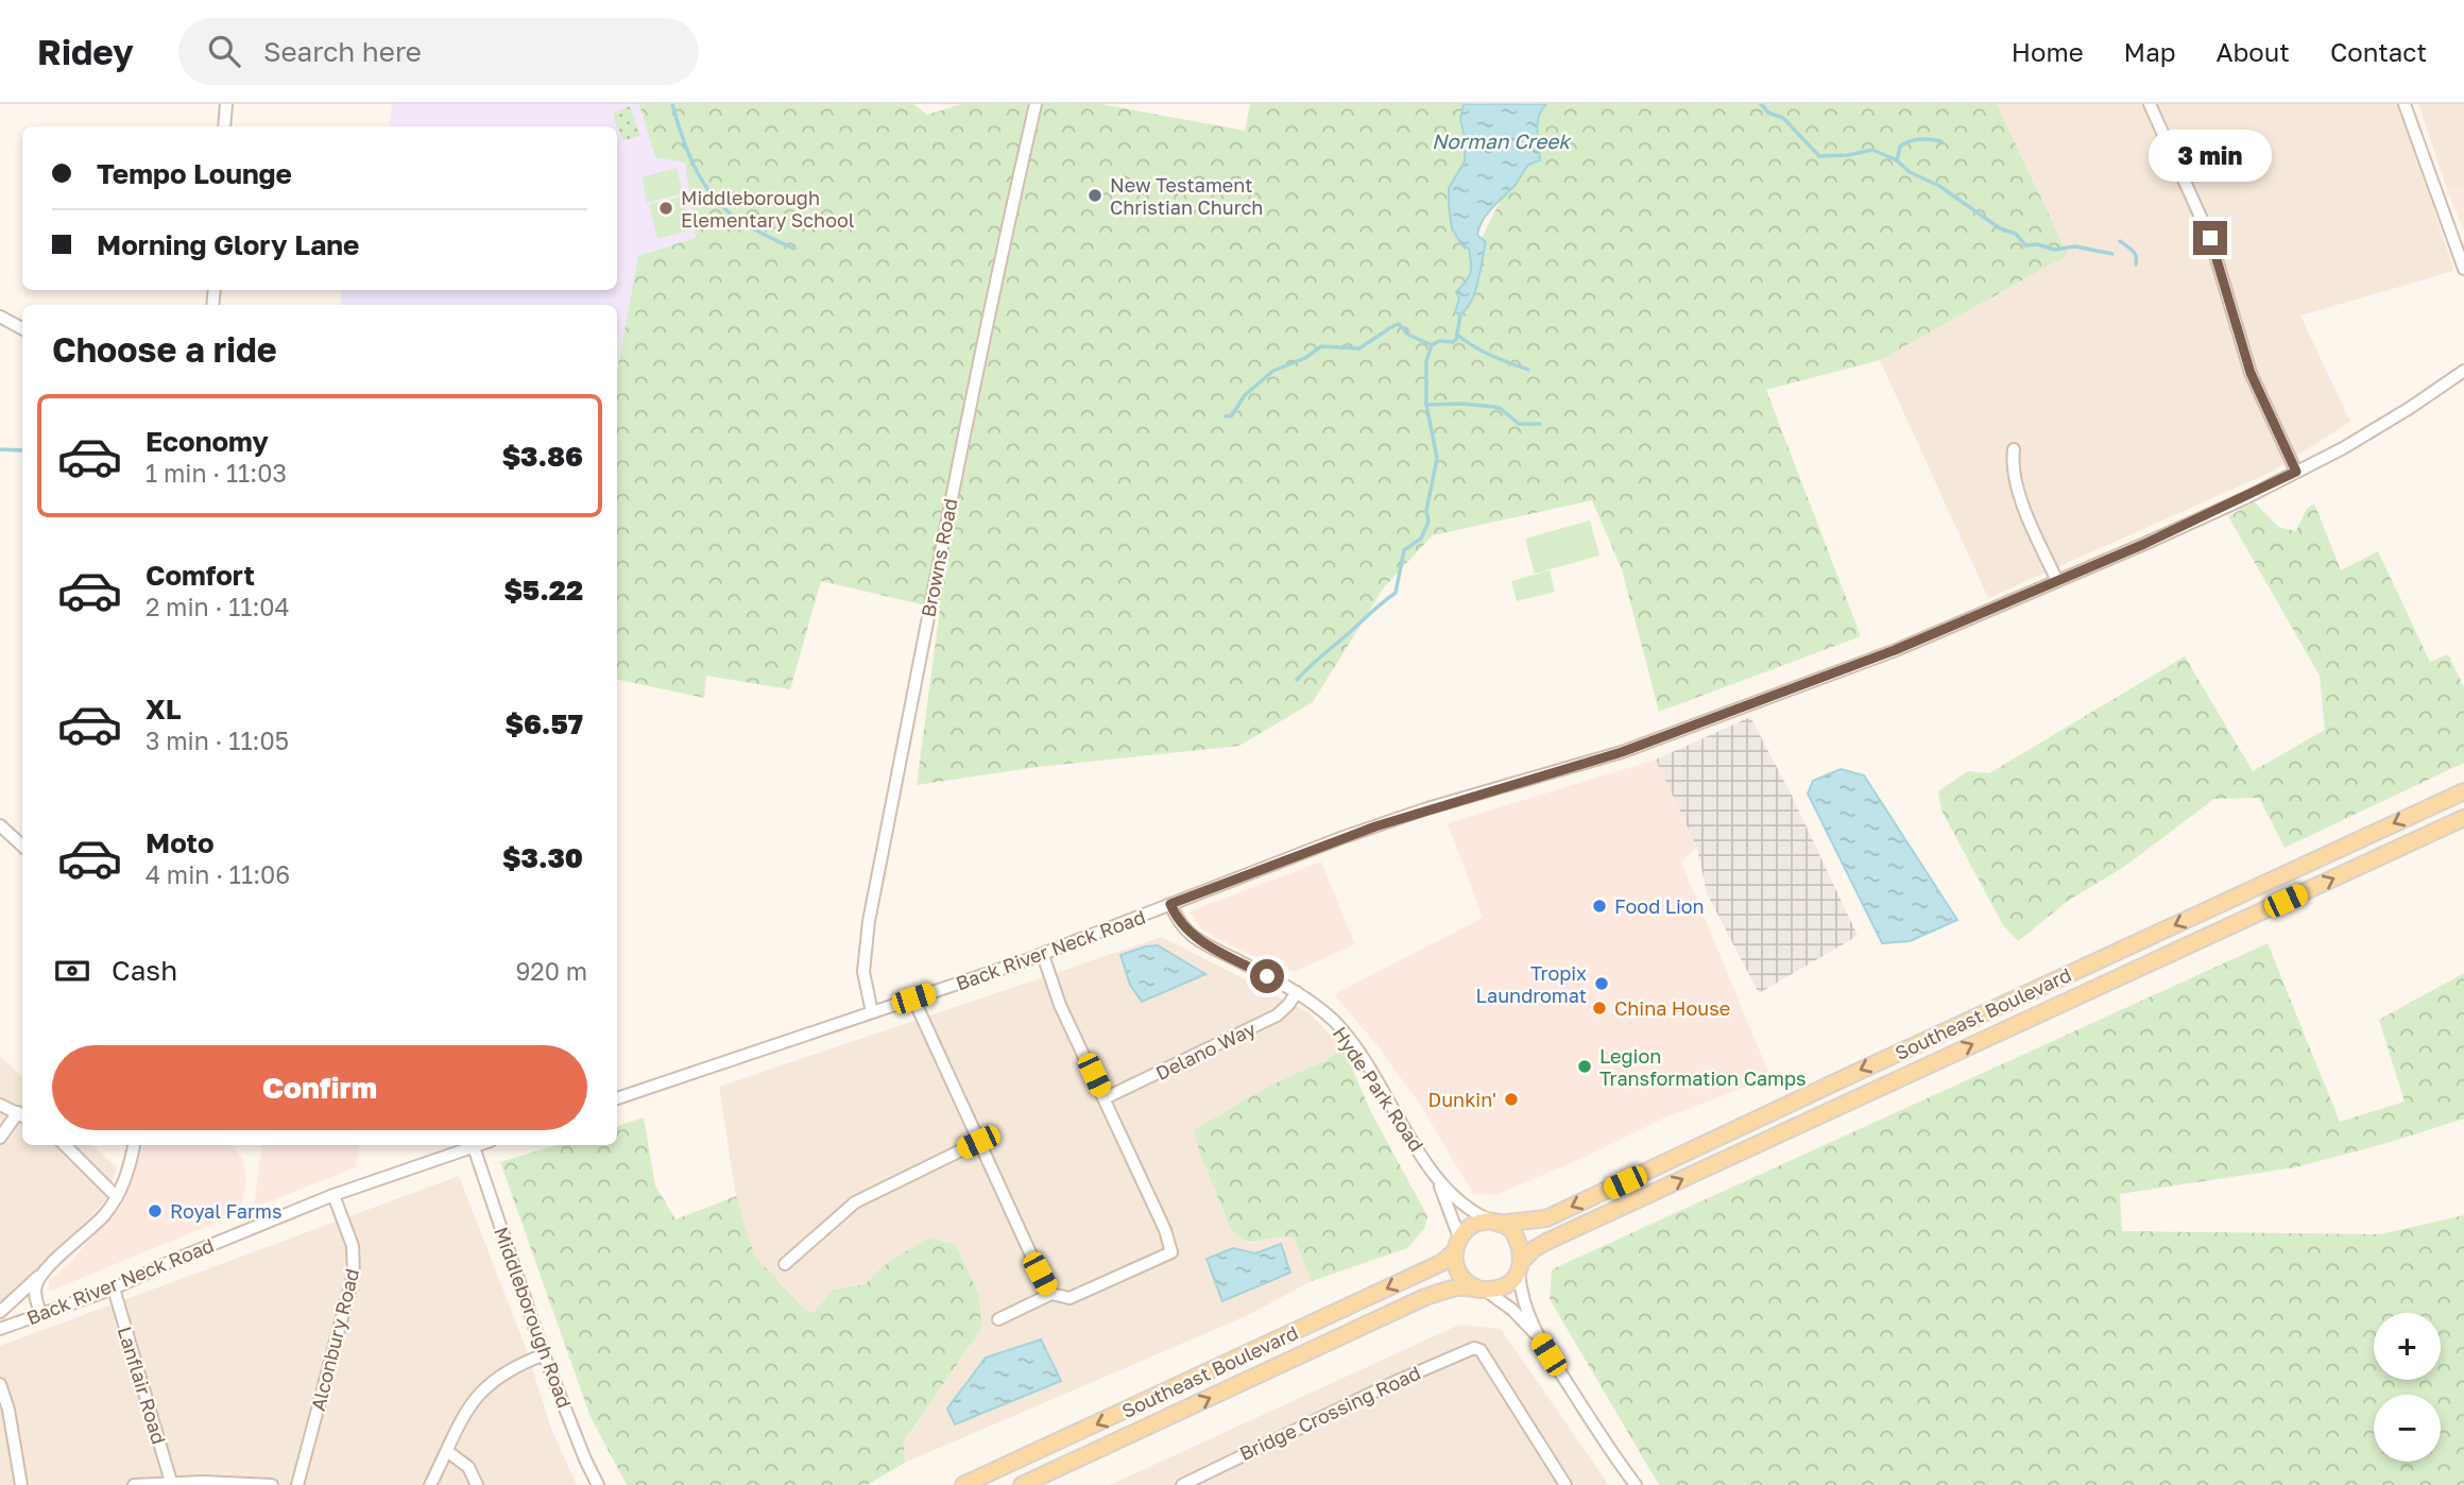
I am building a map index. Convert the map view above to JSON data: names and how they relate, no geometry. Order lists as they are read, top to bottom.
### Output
{
  "streets": {
    "main road": ["Southeast Boulevard"],
    "street": [
      "Browns Road",
      "Back River Neck Road",
      "Delano Way",
      "Hyde Park Road",
      "Middleborough Road",
      "Alconbury Road",
      "Lanflair Road",
      "Bridge Crossing Road"
    ]
  },
  "crossings": [
    ["Browns Road", "Back River Neck Road"],
    ["Back River Neck Road", "Hyde Park Road"],
    ["Back River Neck Road", "Alconbury Road"],
    ["Back River Neck Road", "Lanflair Road"],
    ["Southeast Boulevard", "Hyde Park Road"],
    ["Delano Way", "Hyde Park Road"]
  ],
  "water": ["Norman Creek"],
  "places": [
    "New Testament Christian Church",
    "Middleborough Elementary School",
    "Food Lion",
    "Tropix Laundromat",
    "China House",
    "Legion Transformation Camps",
    "Dunkin'",
    "Royal Farms"
  ],
  "page": {
    "header": "Ridey",
    "search": "Search here",
    "nav": [
      "Home",
      "Map",
      "About",
      "Contact"
    ],
    "banner": ["Tempo Lounge", "Morning Glory Lane"],
    "bubble": "3 min",
    "heading": "Choose a ride",
    "list": [
      {
        "name": "Economy",
        "note": "1 min · 11:03",
        "value": "$3.86"
      },
      {
        "name": "Comfort",
        "note": "2 min · 11:04",
        "value": "$5.22"
      },
      {
        "name": "XL",
        "note": "3 min · 11:05",
        "value": "$6.57"
      },
      {
        "name": "Moto",
        "note": "4 min · 11:06",
        "value": "$3.30"
      }
    ],
    "pay": ["Cash", "920 m"],
    "buttons": "Confirm",
    "map_buttons": ["+", "−"]
  }
}
